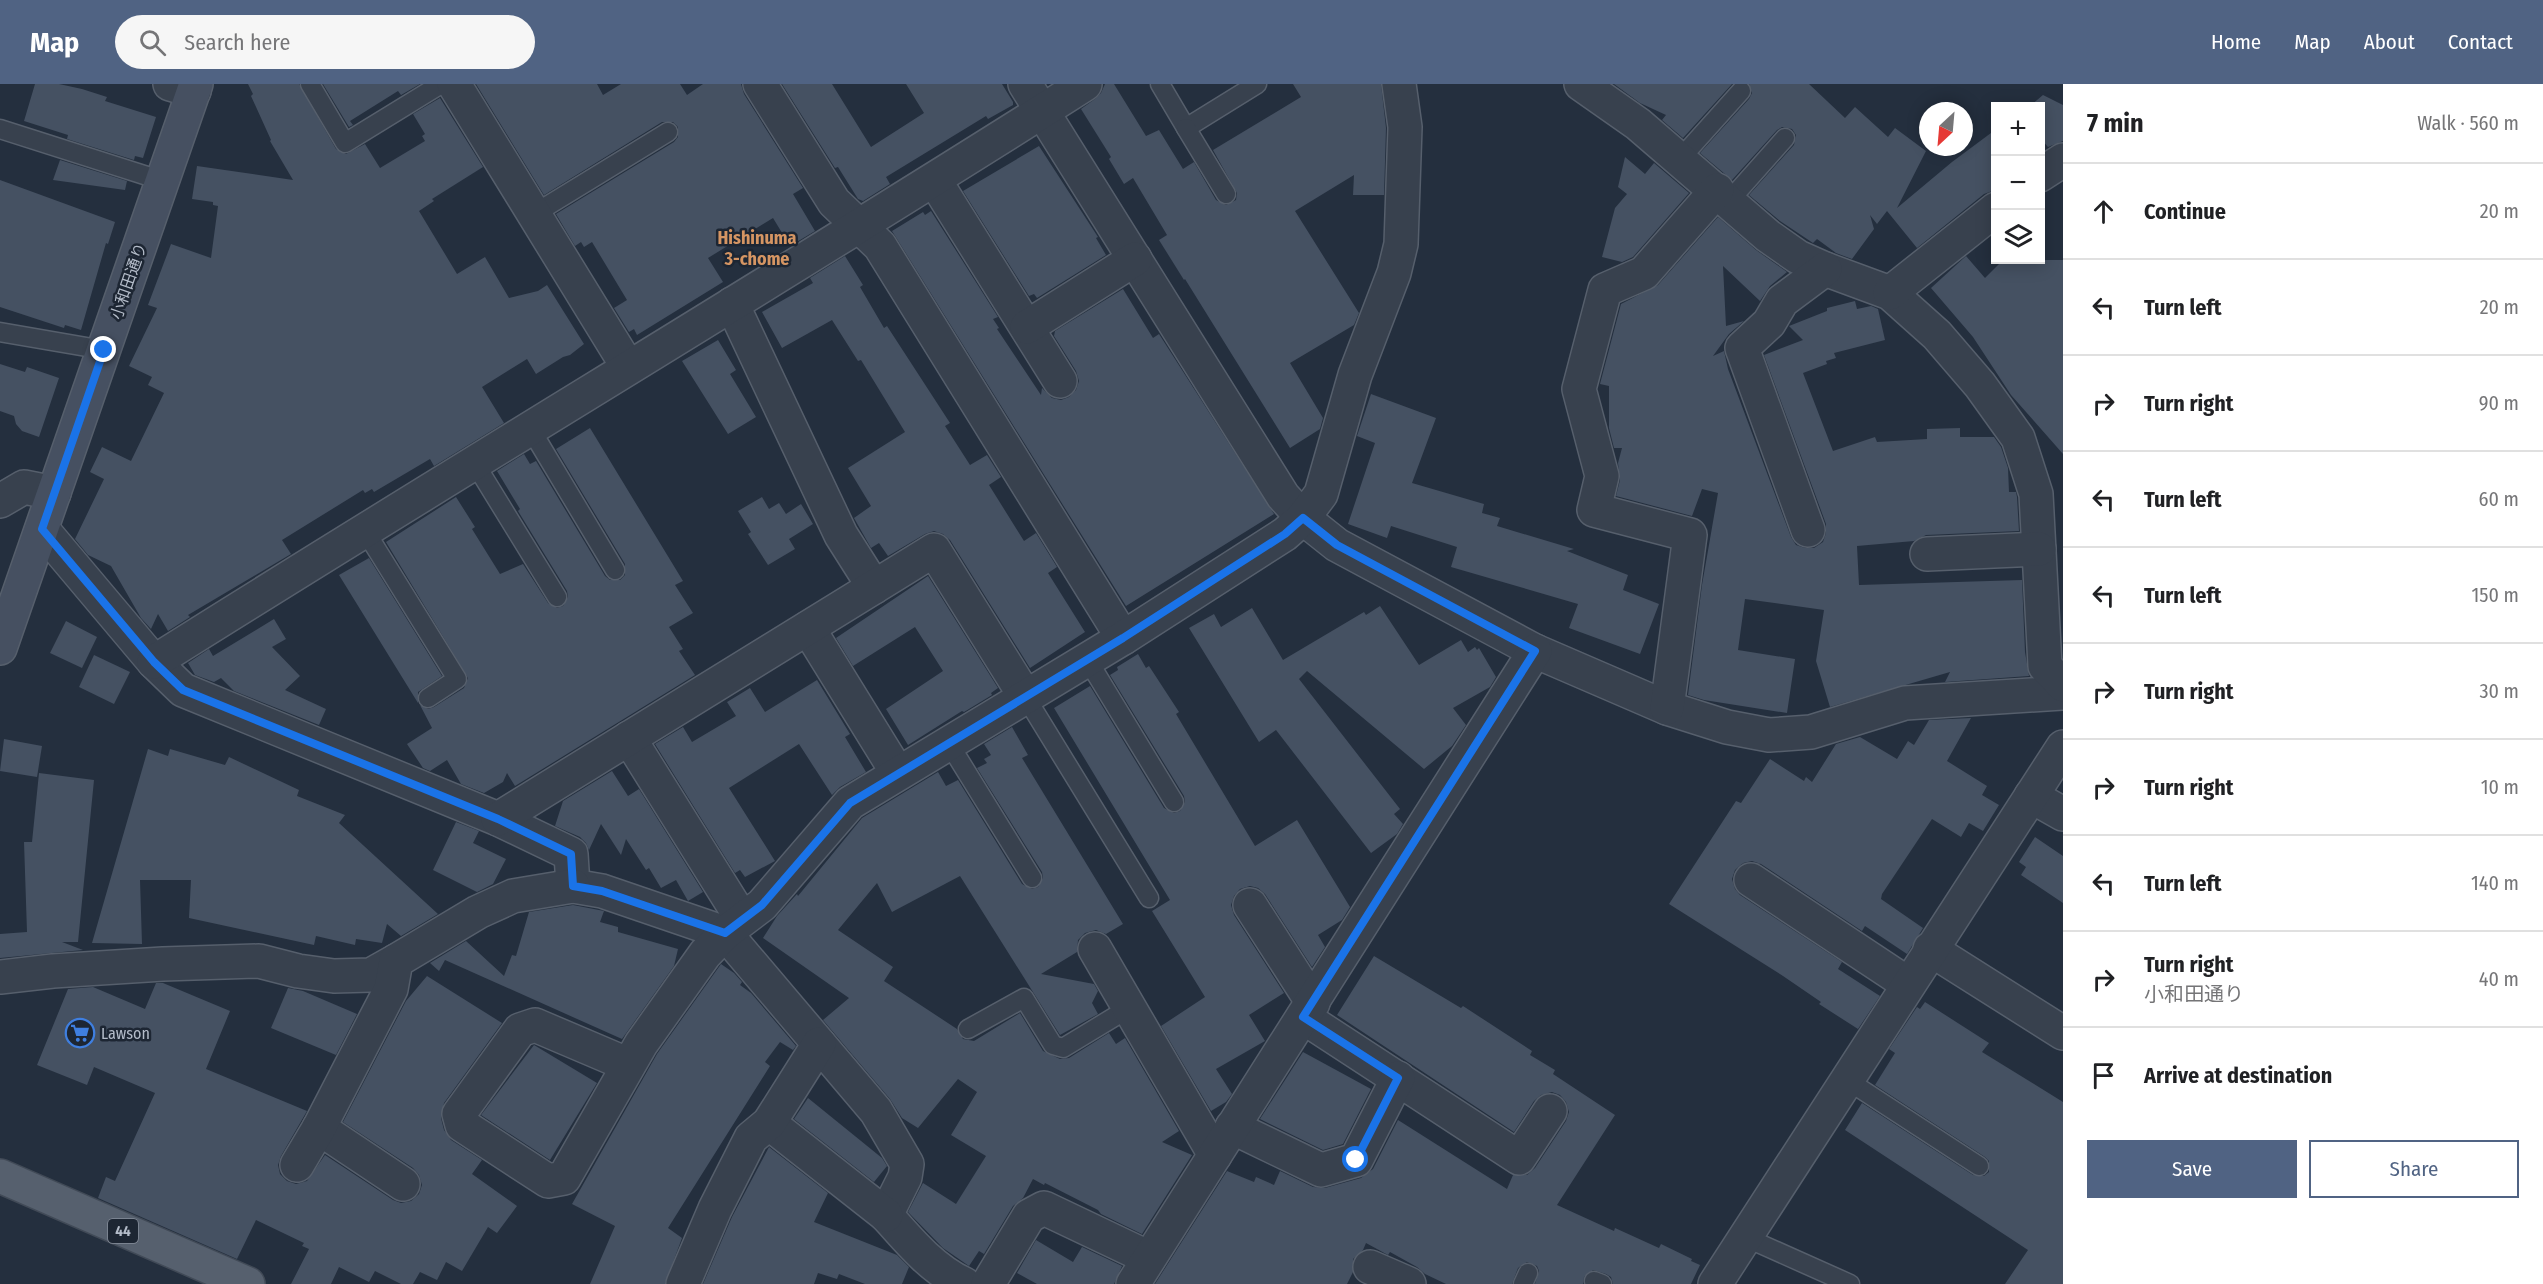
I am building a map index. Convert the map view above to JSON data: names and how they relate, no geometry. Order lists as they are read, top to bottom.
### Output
{
  "streets": {
    "main road": ["44"],
    "street": ["小和田通り"]
  },
  "districts": ["Hishinuma 3-chome"],
  "places": {
    "supermarket": ["Lawson"]
  },
  "north": "bottom left",
  "page": {
    "header": "Map",
    "search": "Search here",
    "nav": [
      "Home",
      "Map",
      "About",
      "Contact"
    ],
    "heading": ["7 min", "Walk · 560 m"],
    "map_buttons": ["+", "−"],
    "list": [
      ["Continue", "20 m"],
      ["Turn left", "20 m"],
      ["Turn right", "90 m"],
      ["Turn left", "60 m"],
      ["Turn left", "150 m"],
      ["Turn right", "30 m"],
      ["Turn right", "10 m"],
      ["Turn left", "140 m"],
      ["Turn right", "小和田通り", "40 m"],
      "Arrive at destination"
    ],
    "buttons": ["Save", "Share"]
  }
}
